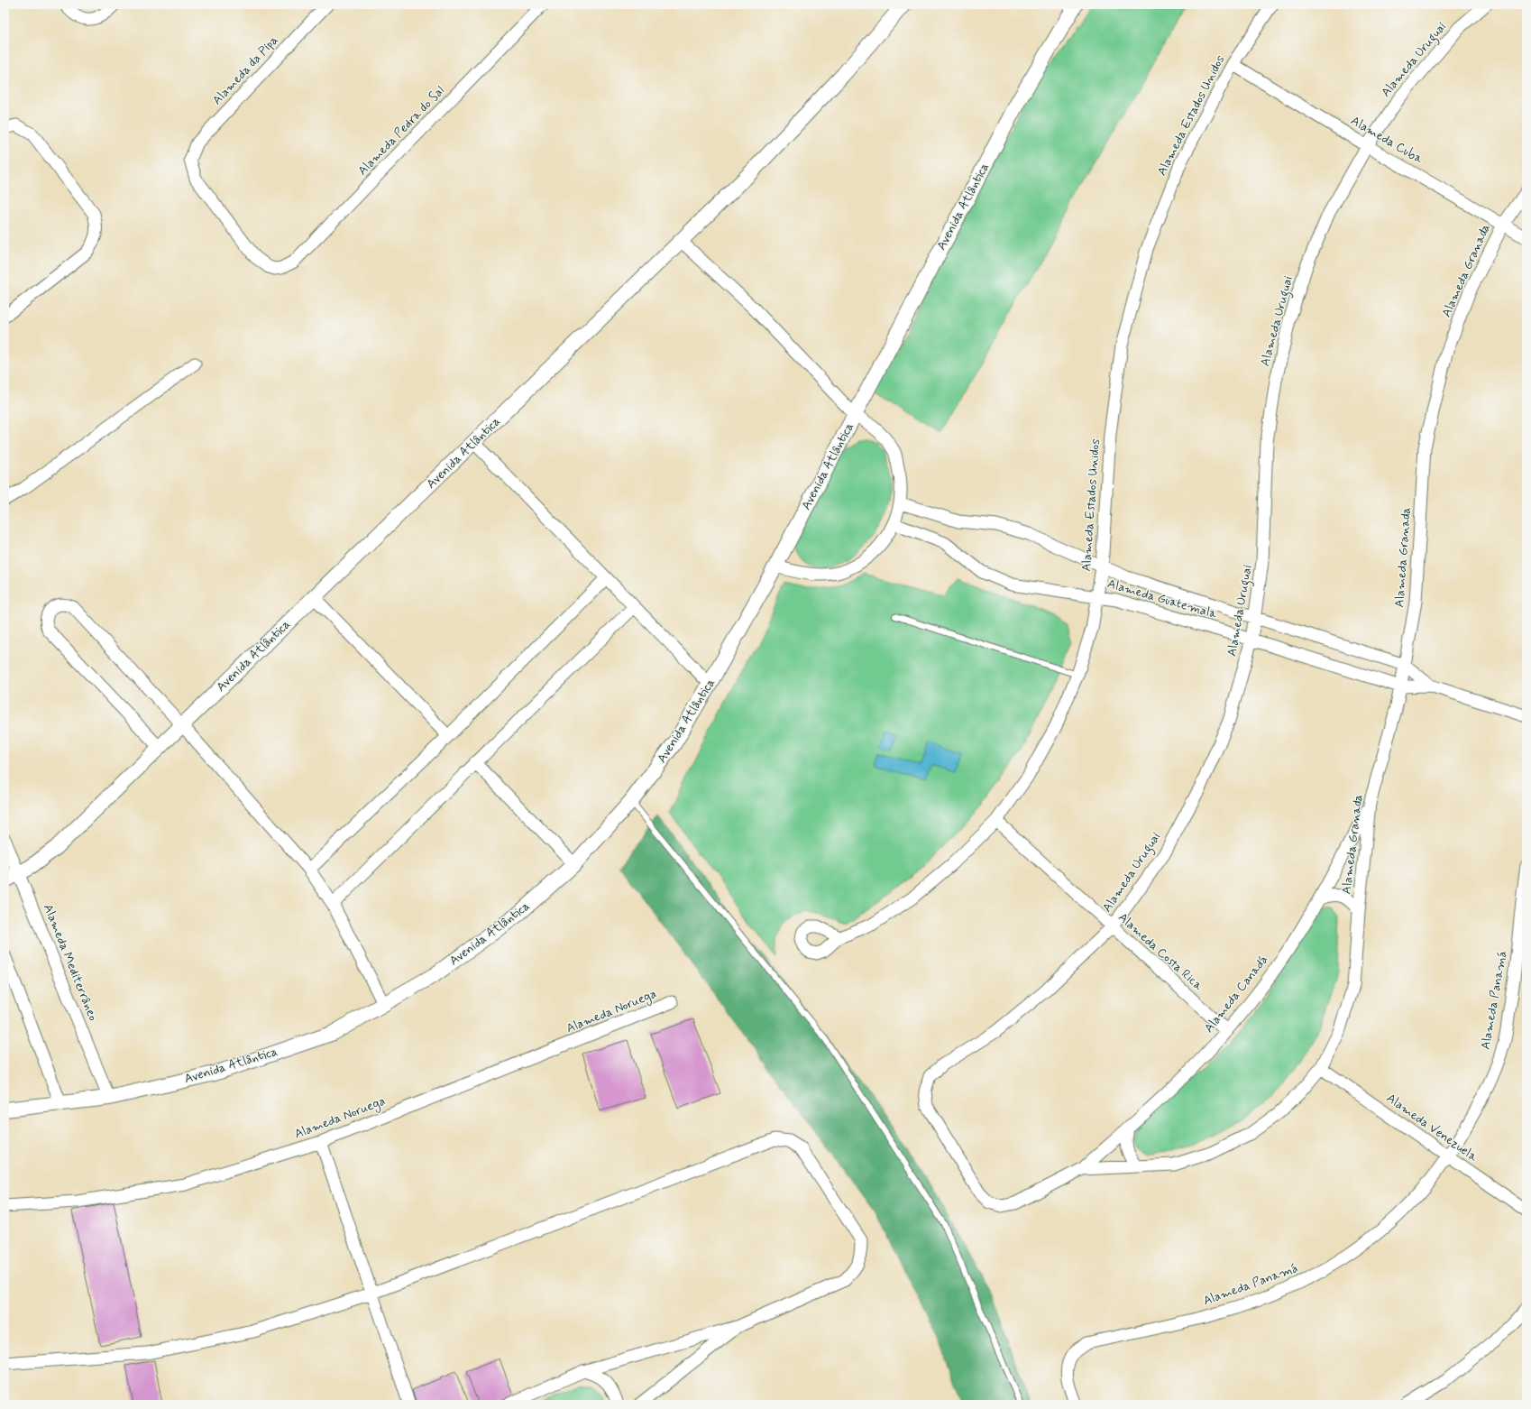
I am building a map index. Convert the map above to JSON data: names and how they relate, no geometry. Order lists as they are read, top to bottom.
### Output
{
  "streets": {
    "street": [
      "Alameda Uruguai",
      "Alameda da Pipa",
      "Alameda Estados Unidos",
      "Alameda Pedra do Sal",
      "Alameda Cuba",
      "Avenida Atlântica",
      "Alameda Granada",
      "Alameda Guatemala",
      "Alameda Costa Rica",
      "Alameda Mediterrâneo",
      "Alameda Canadá",
      "Alameda Panamá",
      "Alameda Noruega",
      "Alameda Venezuela"
    ]
  },
  "crossings": [
    ["Alameda Uruguai", "Alameda Cuba"],
    ["Alameda Uruguai", "Alameda Granada"],
    ["Alameda Uruguai", "Alameda Guatemala"],
    ["Alameda Uruguai", "Alameda Costa Rica"],
    ["Alameda da Pipa", "Alameda Pedra do Sal"],
    ["Alameda Estados Unidos", "Alameda Cuba"],
    ["Alameda Estados Unidos", "Alameda Guatemala"],
    ["Alameda Estados Unidos", "Alameda Costa Rica"],
    ["Alameda Cuba", "Alameda Granada"],
    ["Avenida Atlântica", "Alameda Mediterrâneo"],
    ["Alameda Granada", "Alameda Guatemala"],
    ["Alameda Granada", "Alameda Canadá"],
    ["Alameda Granada", "Alameda Venezuela"],
    ["Alameda Costa Rica", "Alameda Canadá"],
    ["Alameda Panamá", "Alameda Venezuela"]
  ]
}
